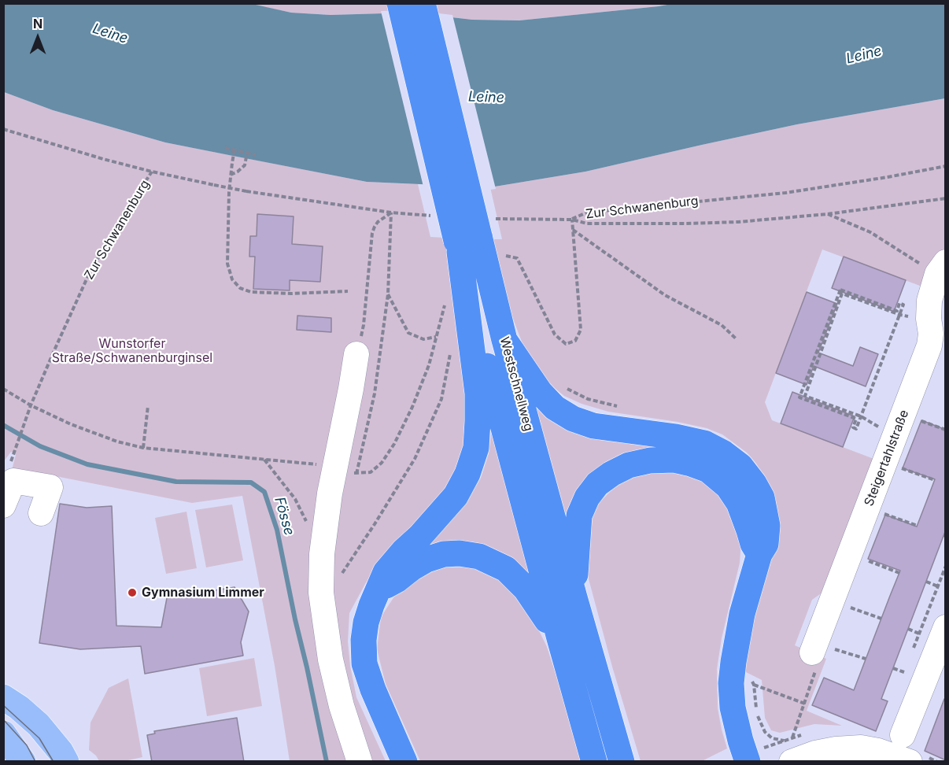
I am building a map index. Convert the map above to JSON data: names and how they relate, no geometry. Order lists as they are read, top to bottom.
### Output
{
  "streets": {
    "highway": ["Westschnellweg"],
    "street": ["Steigertahlstraße"],
    "path": ["Zur Schwanenburg"]
  },
  "water": ["Leine", "Fösse"],
  "parks": ["Wunstorfer Straße/Schwanenburginsel"],
  "places": ["Gymnasium Limmer"],
  "north": "top"
}
